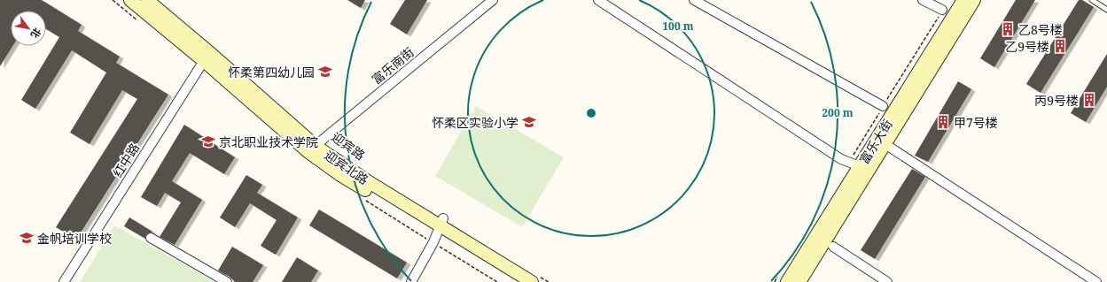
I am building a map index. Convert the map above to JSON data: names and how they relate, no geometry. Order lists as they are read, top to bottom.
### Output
{
  "streets": {
    "main road": ["富乐大街", "迎宾北路"],
    "street": ["富乐南街", "红中路"]
  },
  "crossings": [
    ["富乐南街", "迎宾北路"],
    ["红中路", "迎宾北路"]
  ],
  "places": {
    "building": [
      "乙8号楼",
      "乙9号楼",
      "丙9号楼",
      "甲7号楼"
    ],
    "school or university": [
      "怀柔第四幼儿园",
      "怀柔区实验小学",
      "京北职业技术学院",
      "金帆培训学校"
    ]
  },
  "north": "bottom right",
  "rings": ["100 m", "200 m"]
}
